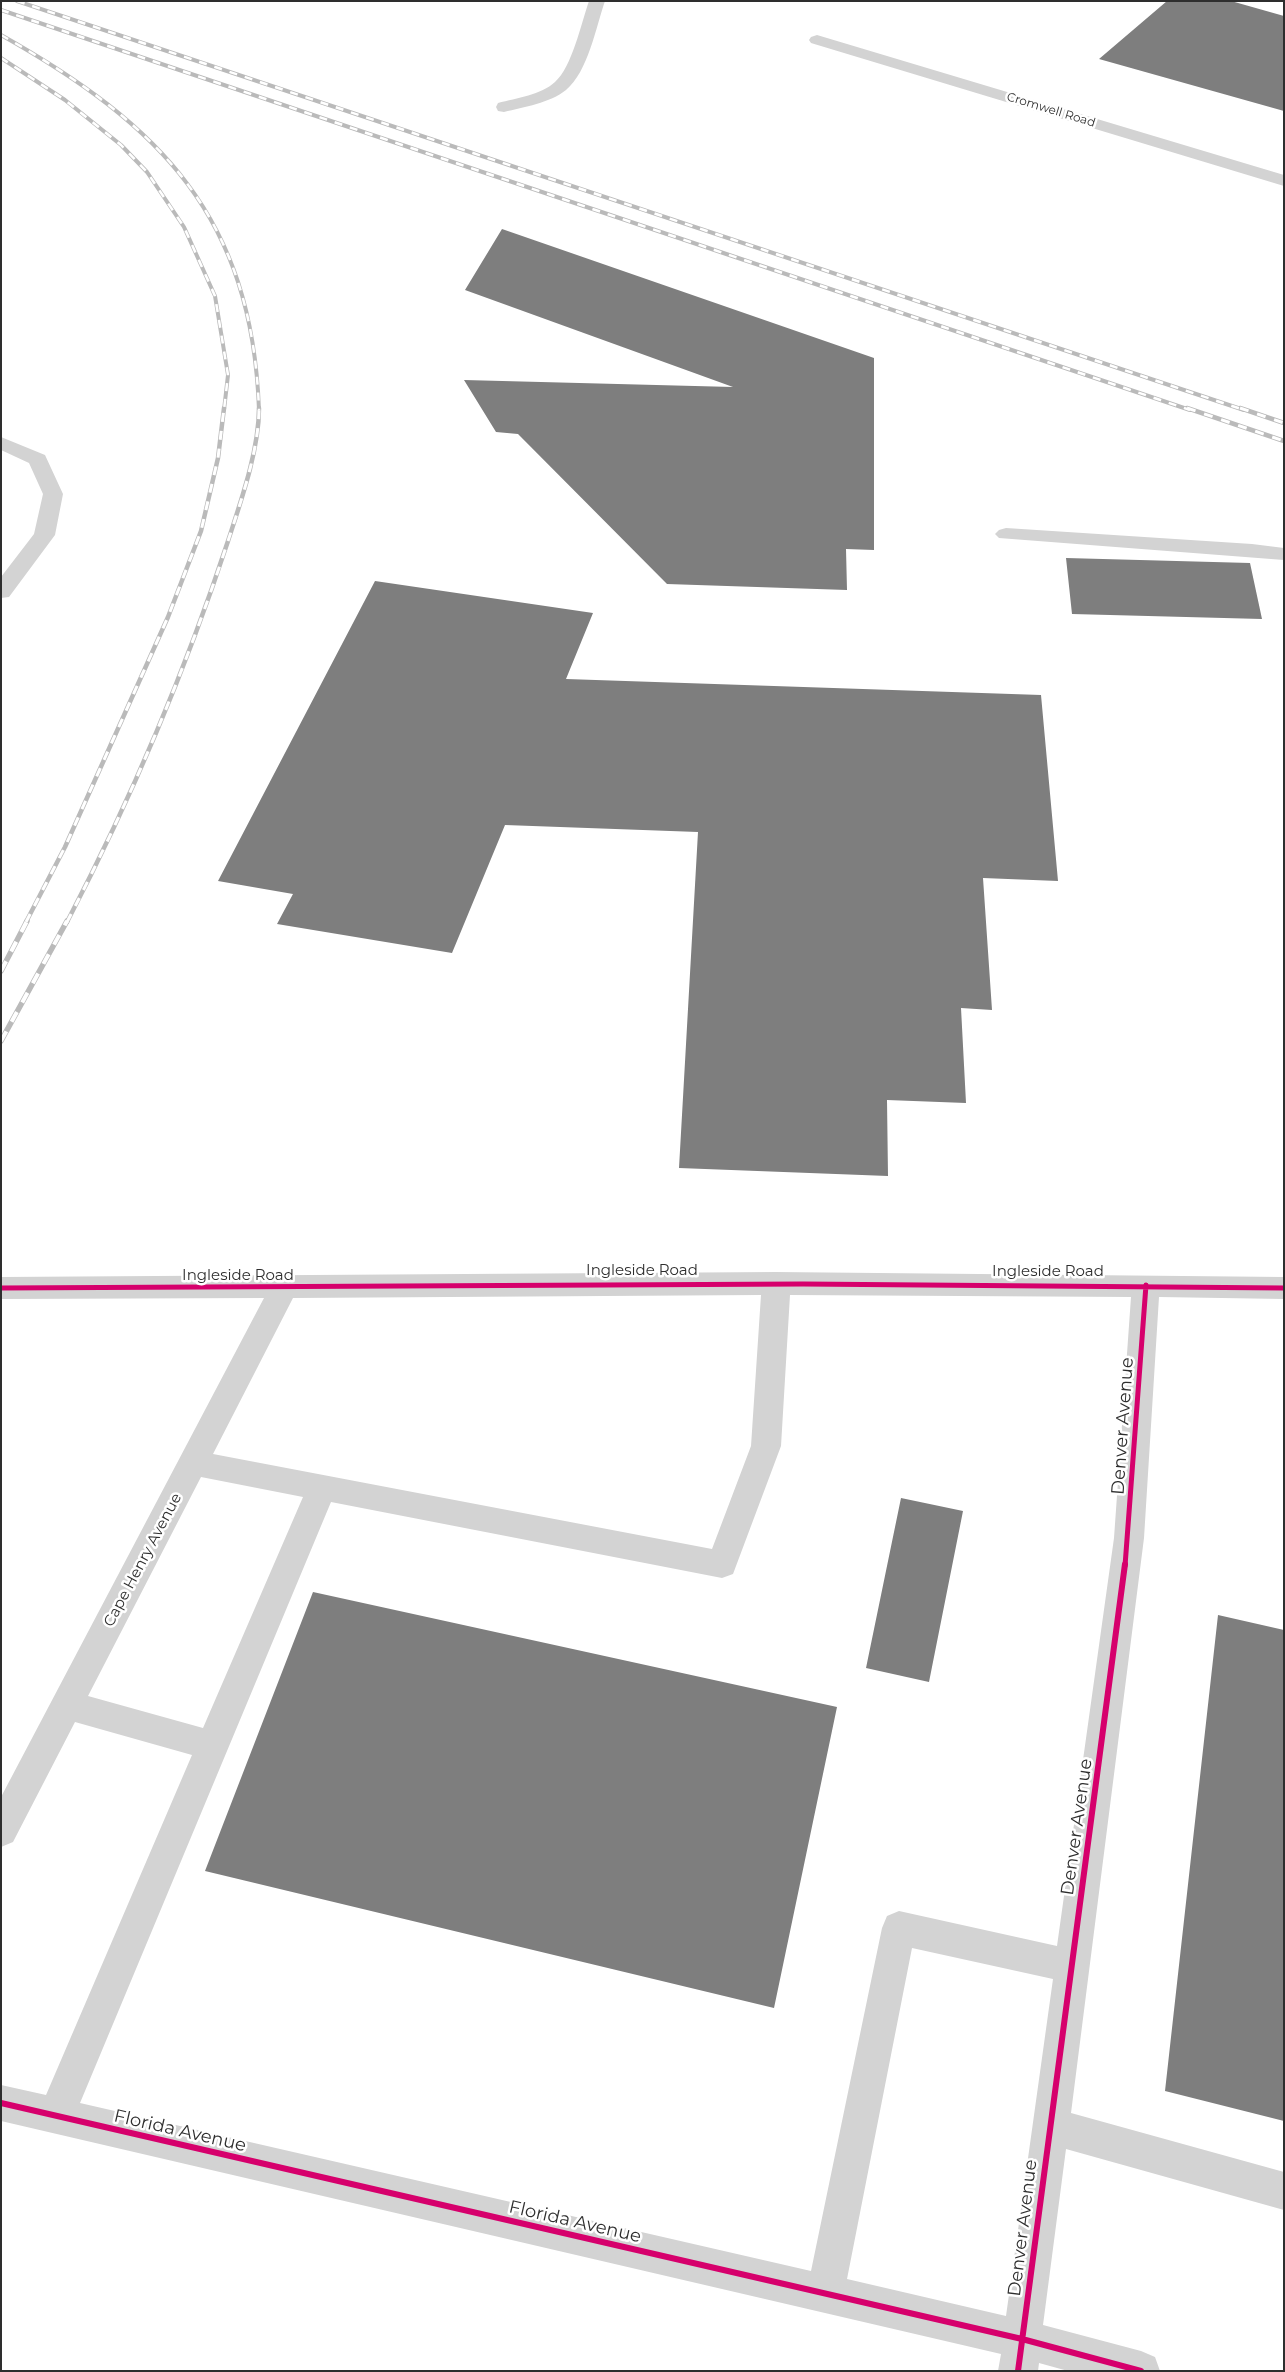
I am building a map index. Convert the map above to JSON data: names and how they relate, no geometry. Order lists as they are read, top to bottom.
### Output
{
  "streets": {
    "street": [
      "Cromwell Road",
      "Ingleside Road",
      "Denver Avenue",
      "Cape Henry Avenue",
      "Florida Avenue"
    ]
  },
  "crossings": [
    ["Ingleside Road", "Denver Avenue"],
    ["Ingleside Road", "Cape Henry Avenue"],
    ["Denver Avenue", "Florida Avenue"]
  ]
}
